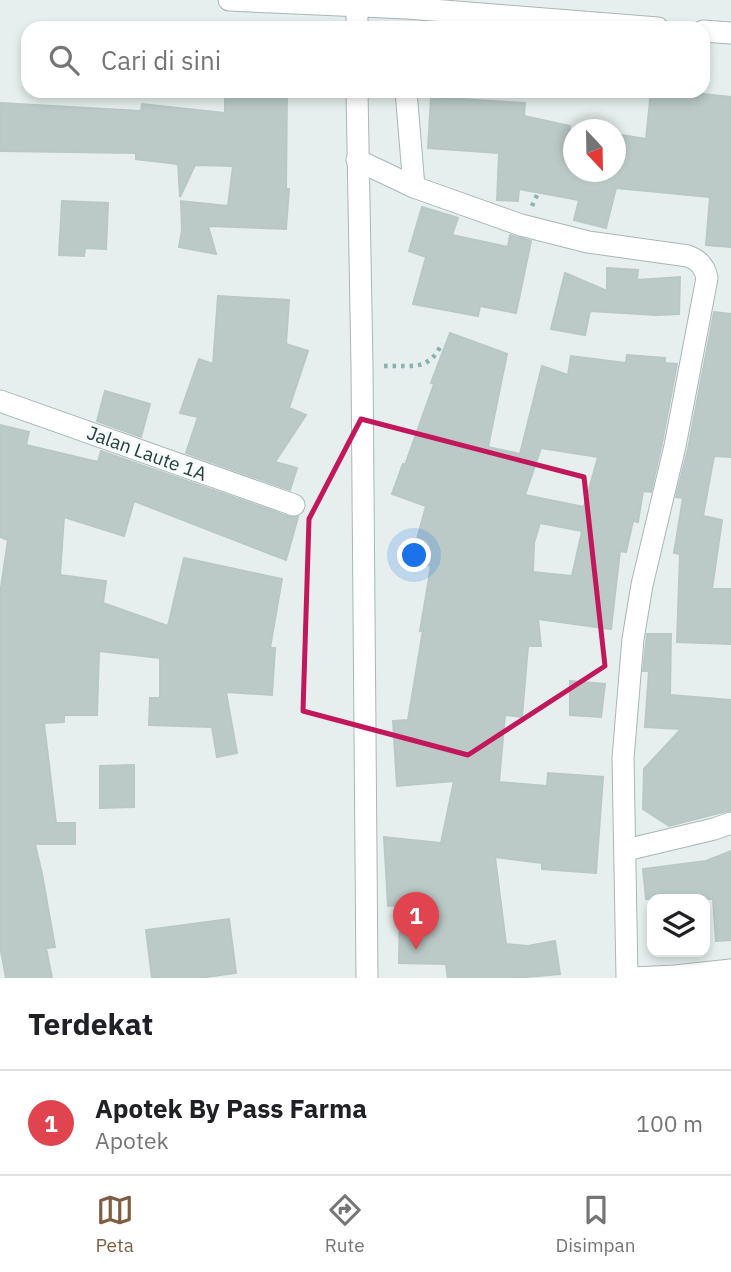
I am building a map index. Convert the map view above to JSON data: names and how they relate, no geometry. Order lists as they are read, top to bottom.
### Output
{
  "streets": {
    "street": ["Jalan Laute 1A"]
  },
  "north": "bottom",
  "page": {
    "search": "Cari di sini",
    "pins": "1",
    "heading": "Terdekat",
    "list": [
      {
        "mark": "1",
        "name": "Apotek By Pass Farma",
        "note": "Apotek",
        "value": "100 m"
      }
    ],
    "nav": ["Peta", "Rute", "Disimpan"]
  }
}
